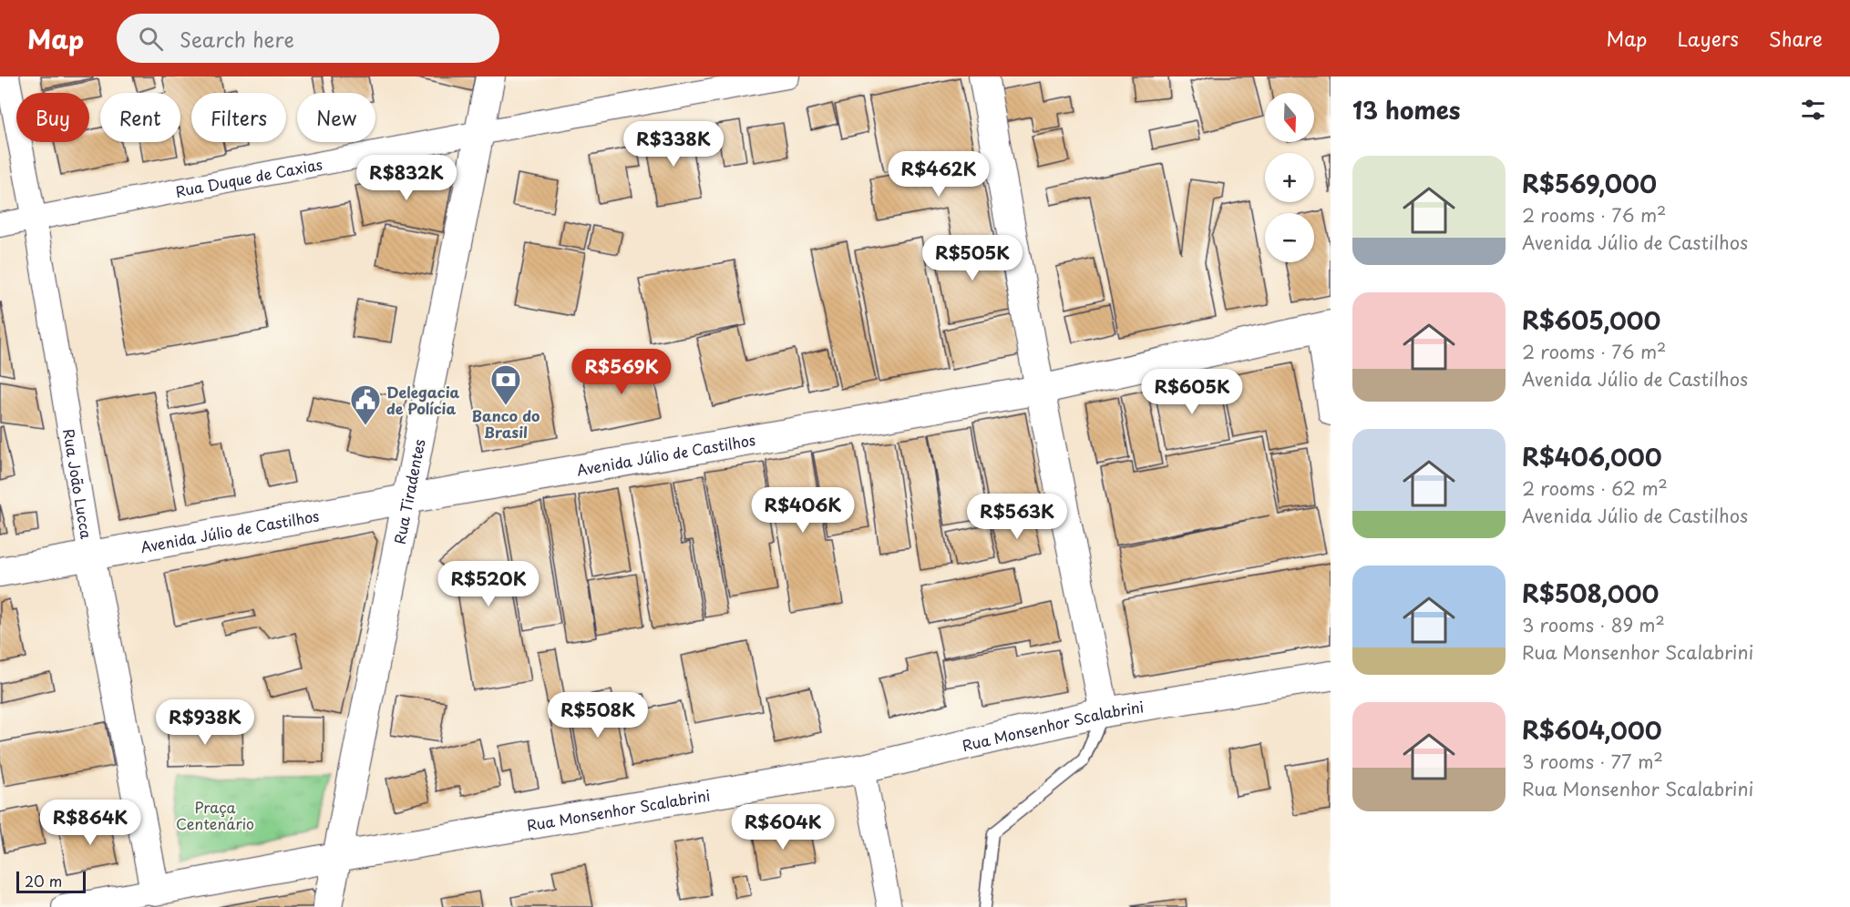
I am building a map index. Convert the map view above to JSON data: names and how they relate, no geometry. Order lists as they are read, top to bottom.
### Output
{
  "streets": {
    "street": [
      "Rua Duque de Caxias",
      "Avenida Júlio de Castilhos",
      "Rua João Lucca",
      "Rua Tiradentes",
      "Rua Monsenhor Scalabrini"
    ]
  },
  "crossings": [
    ["Rua Duque de Caxias", "Rua João Lucca"],
    ["Rua Duque de Caxias", "Rua Tiradentes"],
    ["Avenida Júlio de Castilhos", "Rua João Lucca"],
    ["Avenida Júlio de Castilhos", "Rua Tiradentes"],
    ["Rua João Lucca", "Rua Monsenhor Scalabrini"],
    ["Rua Tiradentes", "Rua Monsenhor Scalabrini"]
  ],
  "parks": ["Praça Centenário"],
  "places": {
    "bank": ["Banco do Brasil"],
    "public building": ["Delegacia de Polícia"]
  },
  "scale_bar": "20 m",
  "north": "bottom",
  "page": {
    "header": "Map",
    "search": "Search here",
    "nav": ["Map", "Layers", "Share"],
    "heading": "13 homes",
    "map_buttons": ["+", "−"],
    "chip": [
      "Buy",
      "Rent",
      "Filters",
      "New"
    ],
    "price": [
      "R$338K",
      "R$462K",
      "R$832K",
      "R$505K",
      "R$569K",
      "R$605K",
      "R$406K",
      "R$563K",
      "R$520K",
      "R$508K",
      "R$938K",
      "R$864K",
      "R$604K"
    ],
    "list": [
      {
        "name": "R$569,000",
        "note": "2 rooms · 76 m² · Avenida Júlio de Castilhos"
      },
      {
        "name": "R$605,000",
        "note": "2 rooms · 76 m² · Avenida Júlio de Castilhos"
      },
      {
        "name": "R$406,000",
        "note": "2 rooms · 62 m² · Avenida Júlio de Castilhos"
      },
      {
        "name": "R$508,000",
        "note": "3 rooms · 89 m² · Rua Monsenhor Scalabrini"
      },
      {
        "name": "R$604,000",
        "note": "3 rooms · 77 m² · Rua Monsenhor Scalabrini"
      }
    ],
    "scale": "20 m"
  }
}
